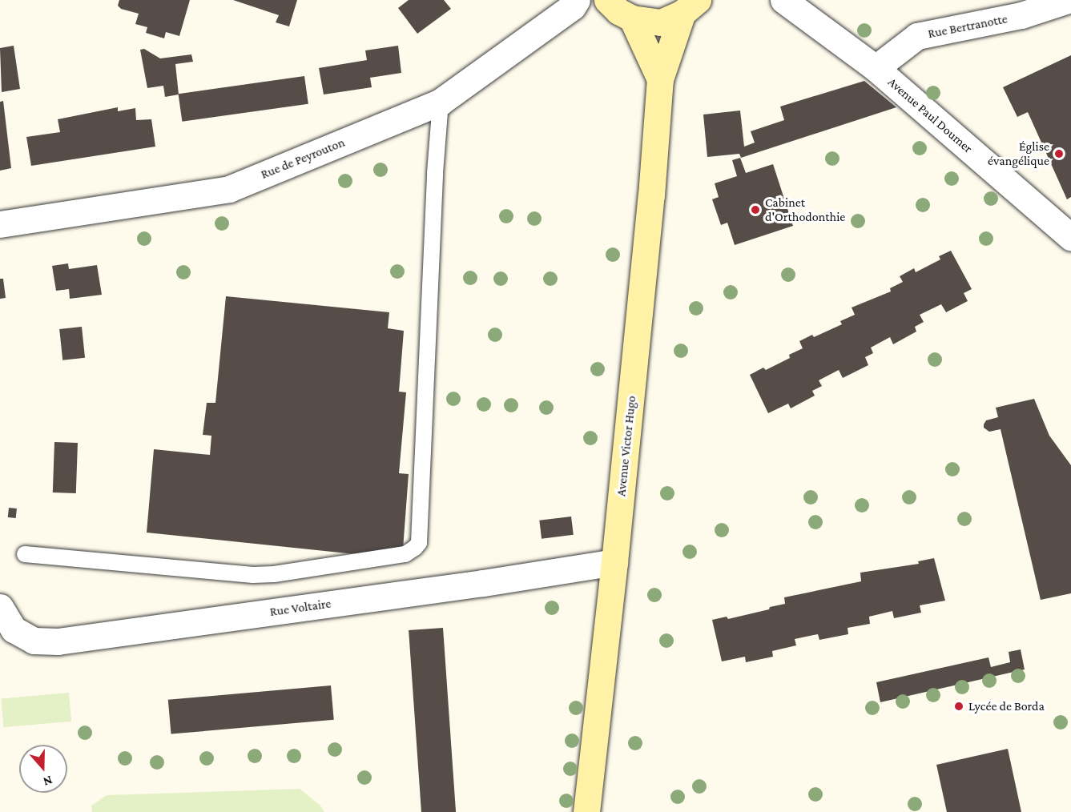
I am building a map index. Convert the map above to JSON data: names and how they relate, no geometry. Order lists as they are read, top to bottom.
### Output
{
  "streets": {
    "main road": ["Avenue Victor Hugo"],
    "street": [
      "Rue Bertranotte",
      "Avenue Paul Doumer",
      "Rue de Peyrouton",
      "Rue Voltaire"
    ]
  },
  "crossings": [
    ["Rue Bertranotte", "Avenue Paul Doumer"],
    ["Avenue Victor Hugo", "Rue Voltaire"]
  ],
  "places": ["Église évangélique", "Cabinet d'Orthodonthie", "Lycée de Borda"],
  "north": "bottom"
}
